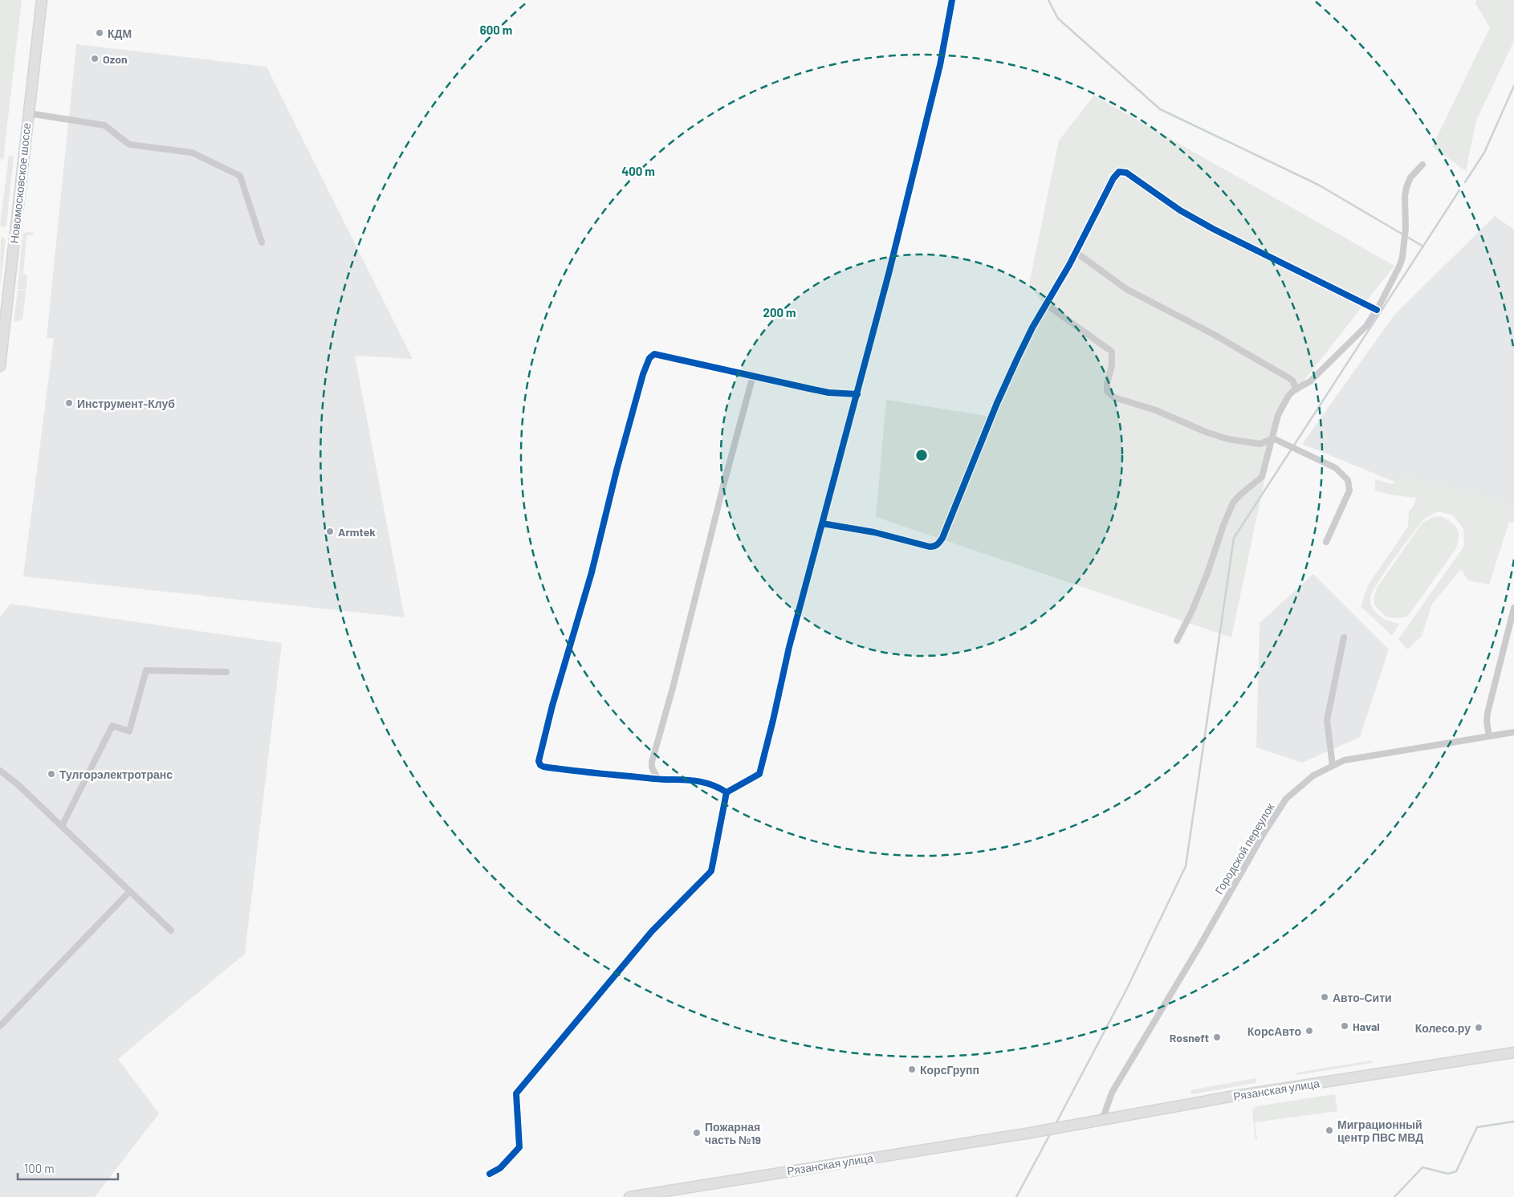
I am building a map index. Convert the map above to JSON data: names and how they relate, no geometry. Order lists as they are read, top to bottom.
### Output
{
  "streets": {
    "main road": ["Новомосковское шоссе", "Рязанская улица"],
    "street": ["Городской переулок"]
  },
  "crossings": [
    ["Городской переулок", "Рязанская улица"]
  ],
  "places": [
    "КДМ",
    "Ozon",
    "Инструмент-Клуб",
    "Armtek",
    "Тулгорэлектротранс",
    "Авто-Сити",
    "Haval",
    "Колесо.ру",
    "КорсАвто",
    "Rosneft",
    "КорсГрупп",
    "Миграционный центр ПВС МВД",
    "Пожарная часть №19"
  ],
  "scale_bar": "100 m",
  "rings": ["600 m", "400 m", "200 m"]
}
